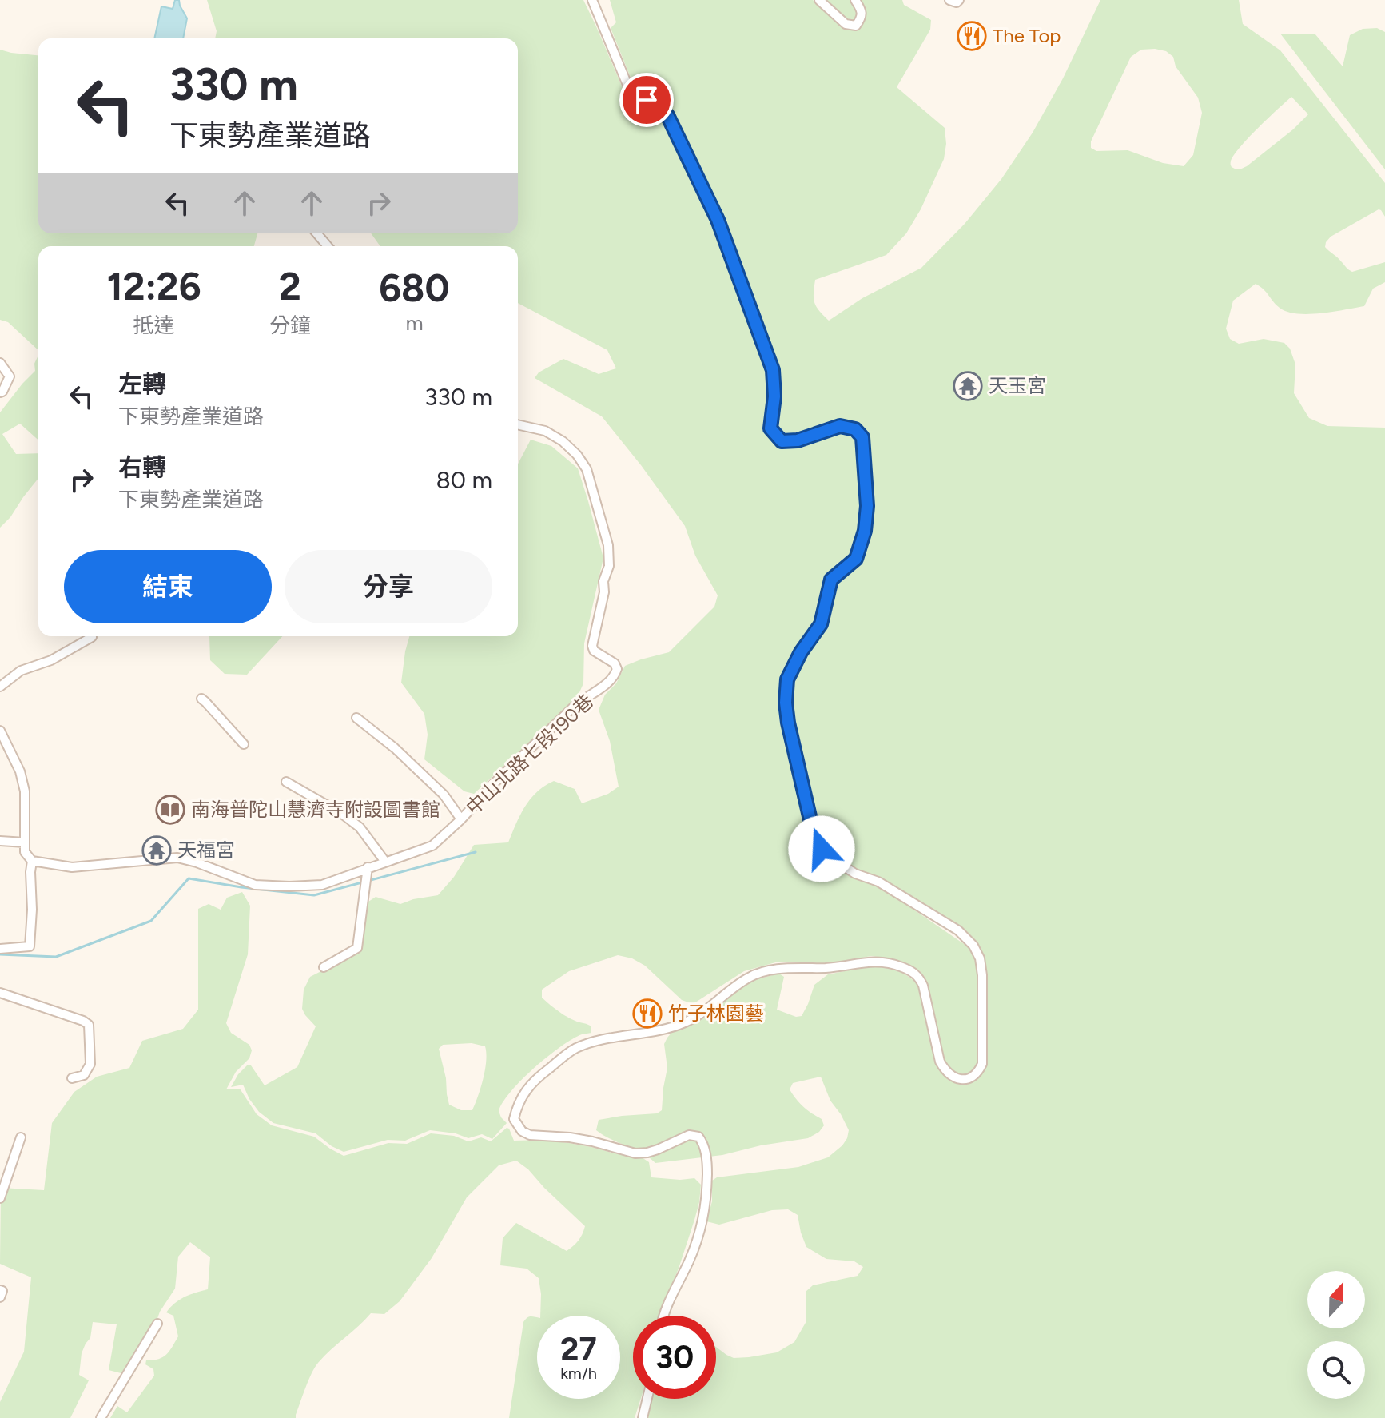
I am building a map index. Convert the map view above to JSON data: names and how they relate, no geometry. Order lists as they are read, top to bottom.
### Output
{
  "streets": {
    "street": ["中山北路七段190巷"]
  },
  "places": {
    "restaurant": ["The Top", "竹子林園藝"],
    "temple": ["天玉宮", "天福宮"],
    "library": ["南海普陀山慧濟寺附設圖書館"]
  },
  "north": "top",
  "page": {
    "turn": ["330 m", "下東勢產業道路"],
    "eta": [
      "12:26",
      "抵達",
      "2",
      "分鐘",
      "680",
      "m"
    ],
    "list": [
      {
        "name": "左轉",
        "note": "下東勢產業道路",
        "value": "330 m"
      },
      {
        "name": "右轉",
        "note": "下東勢產業道路",
        "value": "80 m"
      }
    ],
    "buttons": ["結束", "分享"],
    "speed": "27 km/h",
    "limit": "30"
  }
}
